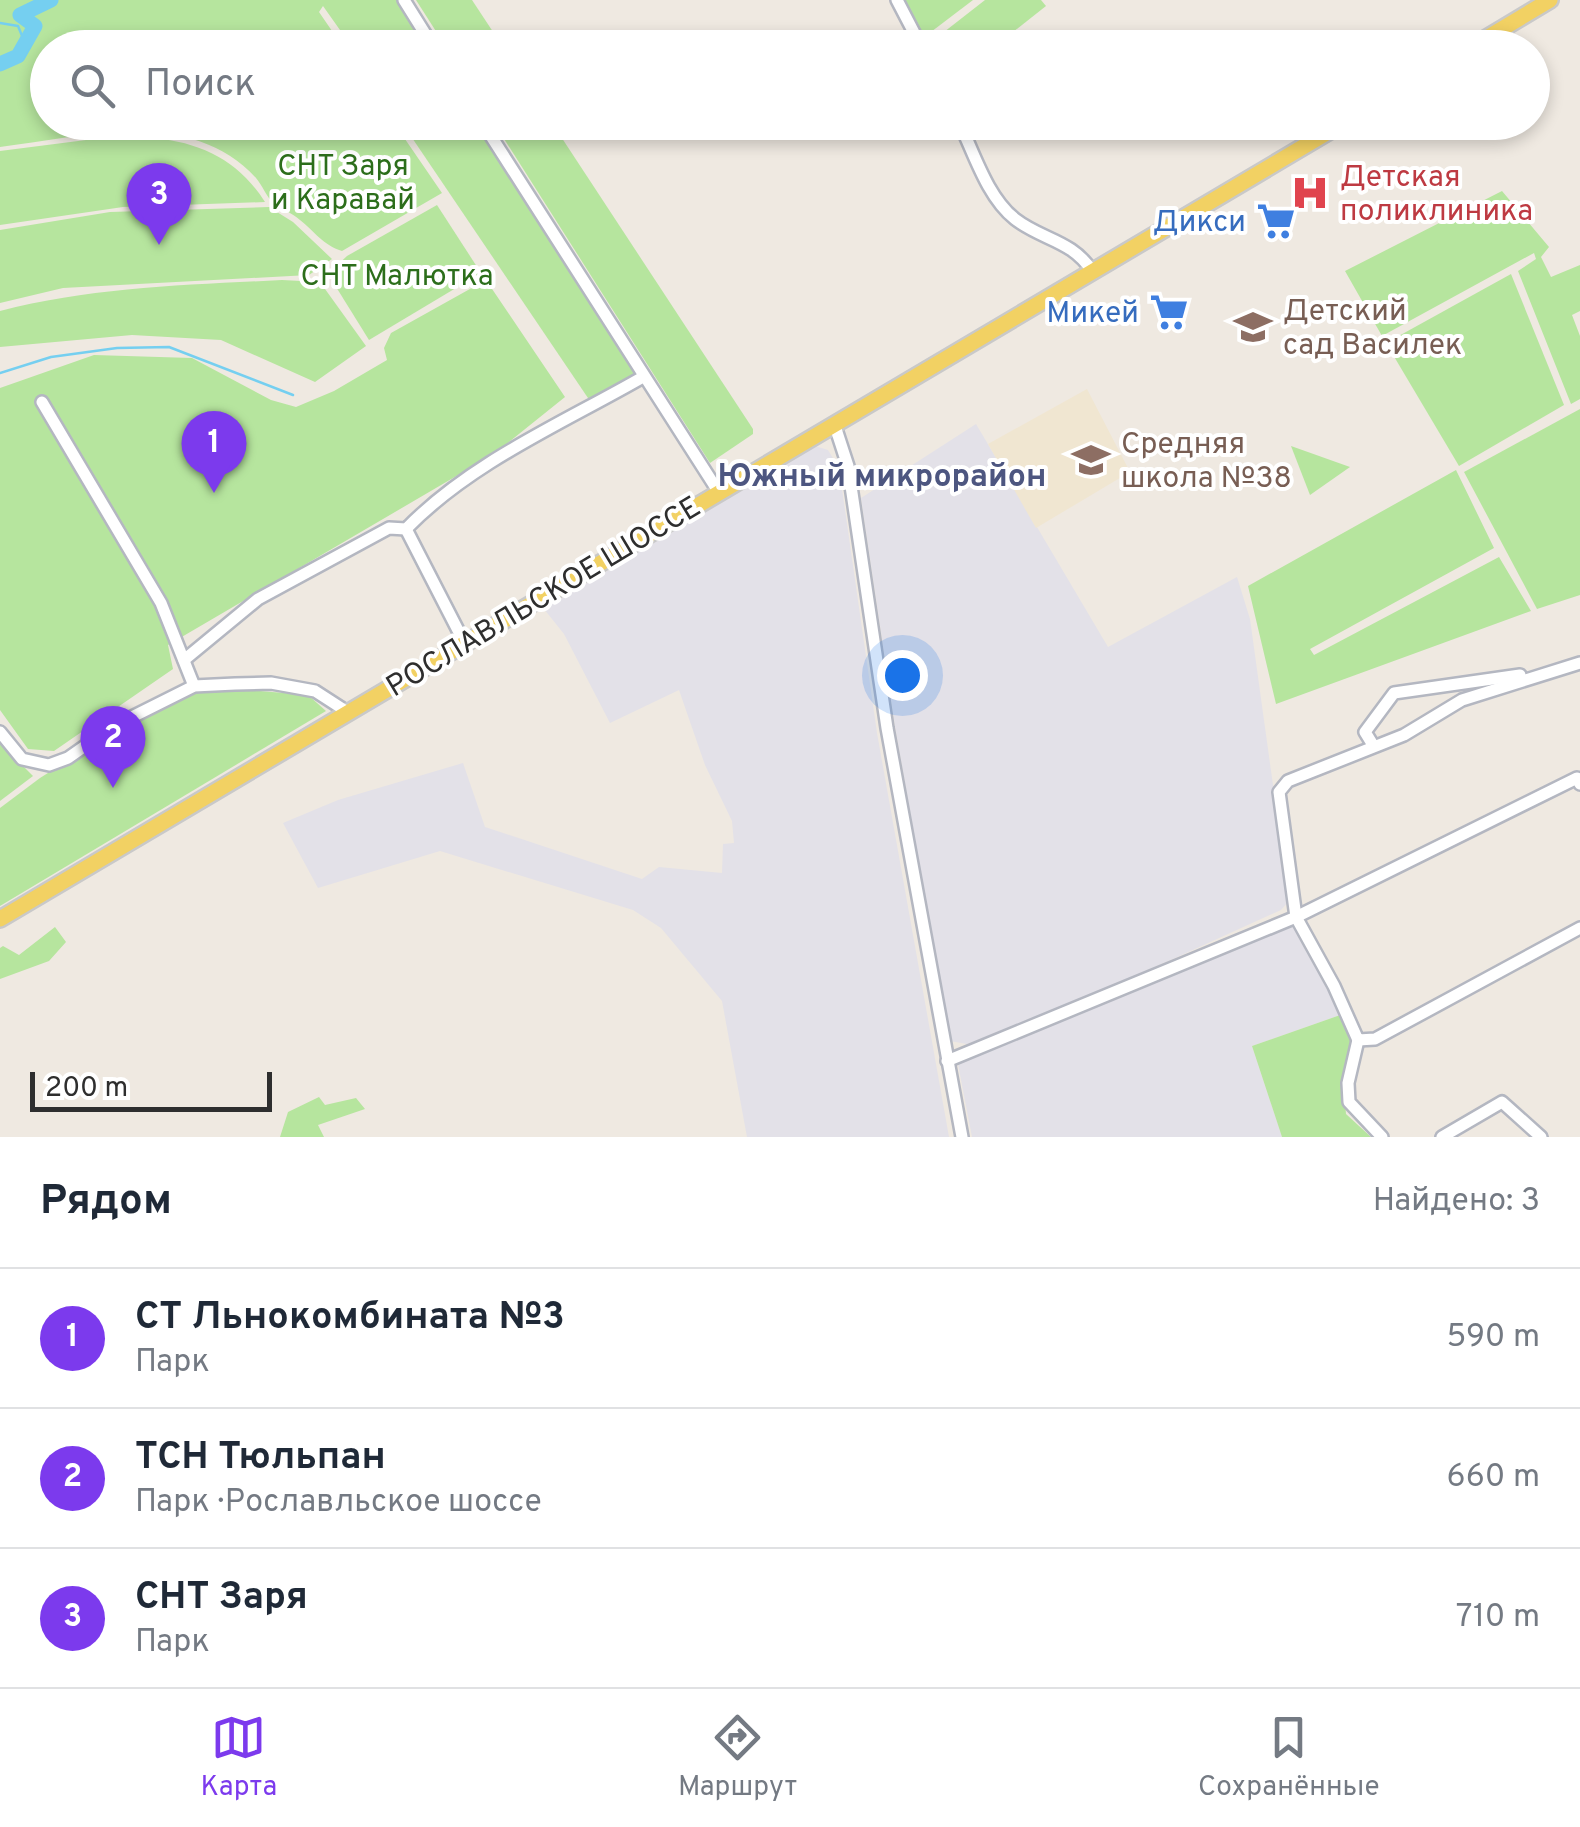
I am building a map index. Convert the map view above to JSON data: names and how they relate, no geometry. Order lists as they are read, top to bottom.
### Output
{
  "streets": {
    "main road": ["РОСЛАВЛЬСКОЕ ШОССЕ"]
  },
  "districts": ["Южный микрорайон"],
  "parks": ["СНТ Заря и Каравай", "СНТ Малютка"],
  "places": {
    "hospital": ["Детская поликлиника"],
    "supermarket": ["Дикси", "Микей"],
    "school or university": ["Детский сад Василек", "Средняя школа №38"]
  },
  "scale_bar": "200 m",
  "page": {
    "search": "Поиск",
    "pins": ["3", "1", "2"],
    "scale": "200 m",
    "heading": ["Рядом", "Найдено: 3"],
    "list": [
      {
        "mark": "1",
        "name": "СТ Льнокомбината №3",
        "note": "Парк",
        "value": "590 m"
      },
      {
        "mark": "2",
        "name": "ТСН Тюльпан",
        "note": "Парк · Рославльское шоссе",
        "value": "660 m"
      },
      {
        "mark": "3",
        "name": "СНТ Заря",
        "note": "Парк",
        "value": "710 m"
      }
    ],
    "nav": ["Карта", "Маршрут", "Сохранённые"]
  }
}
